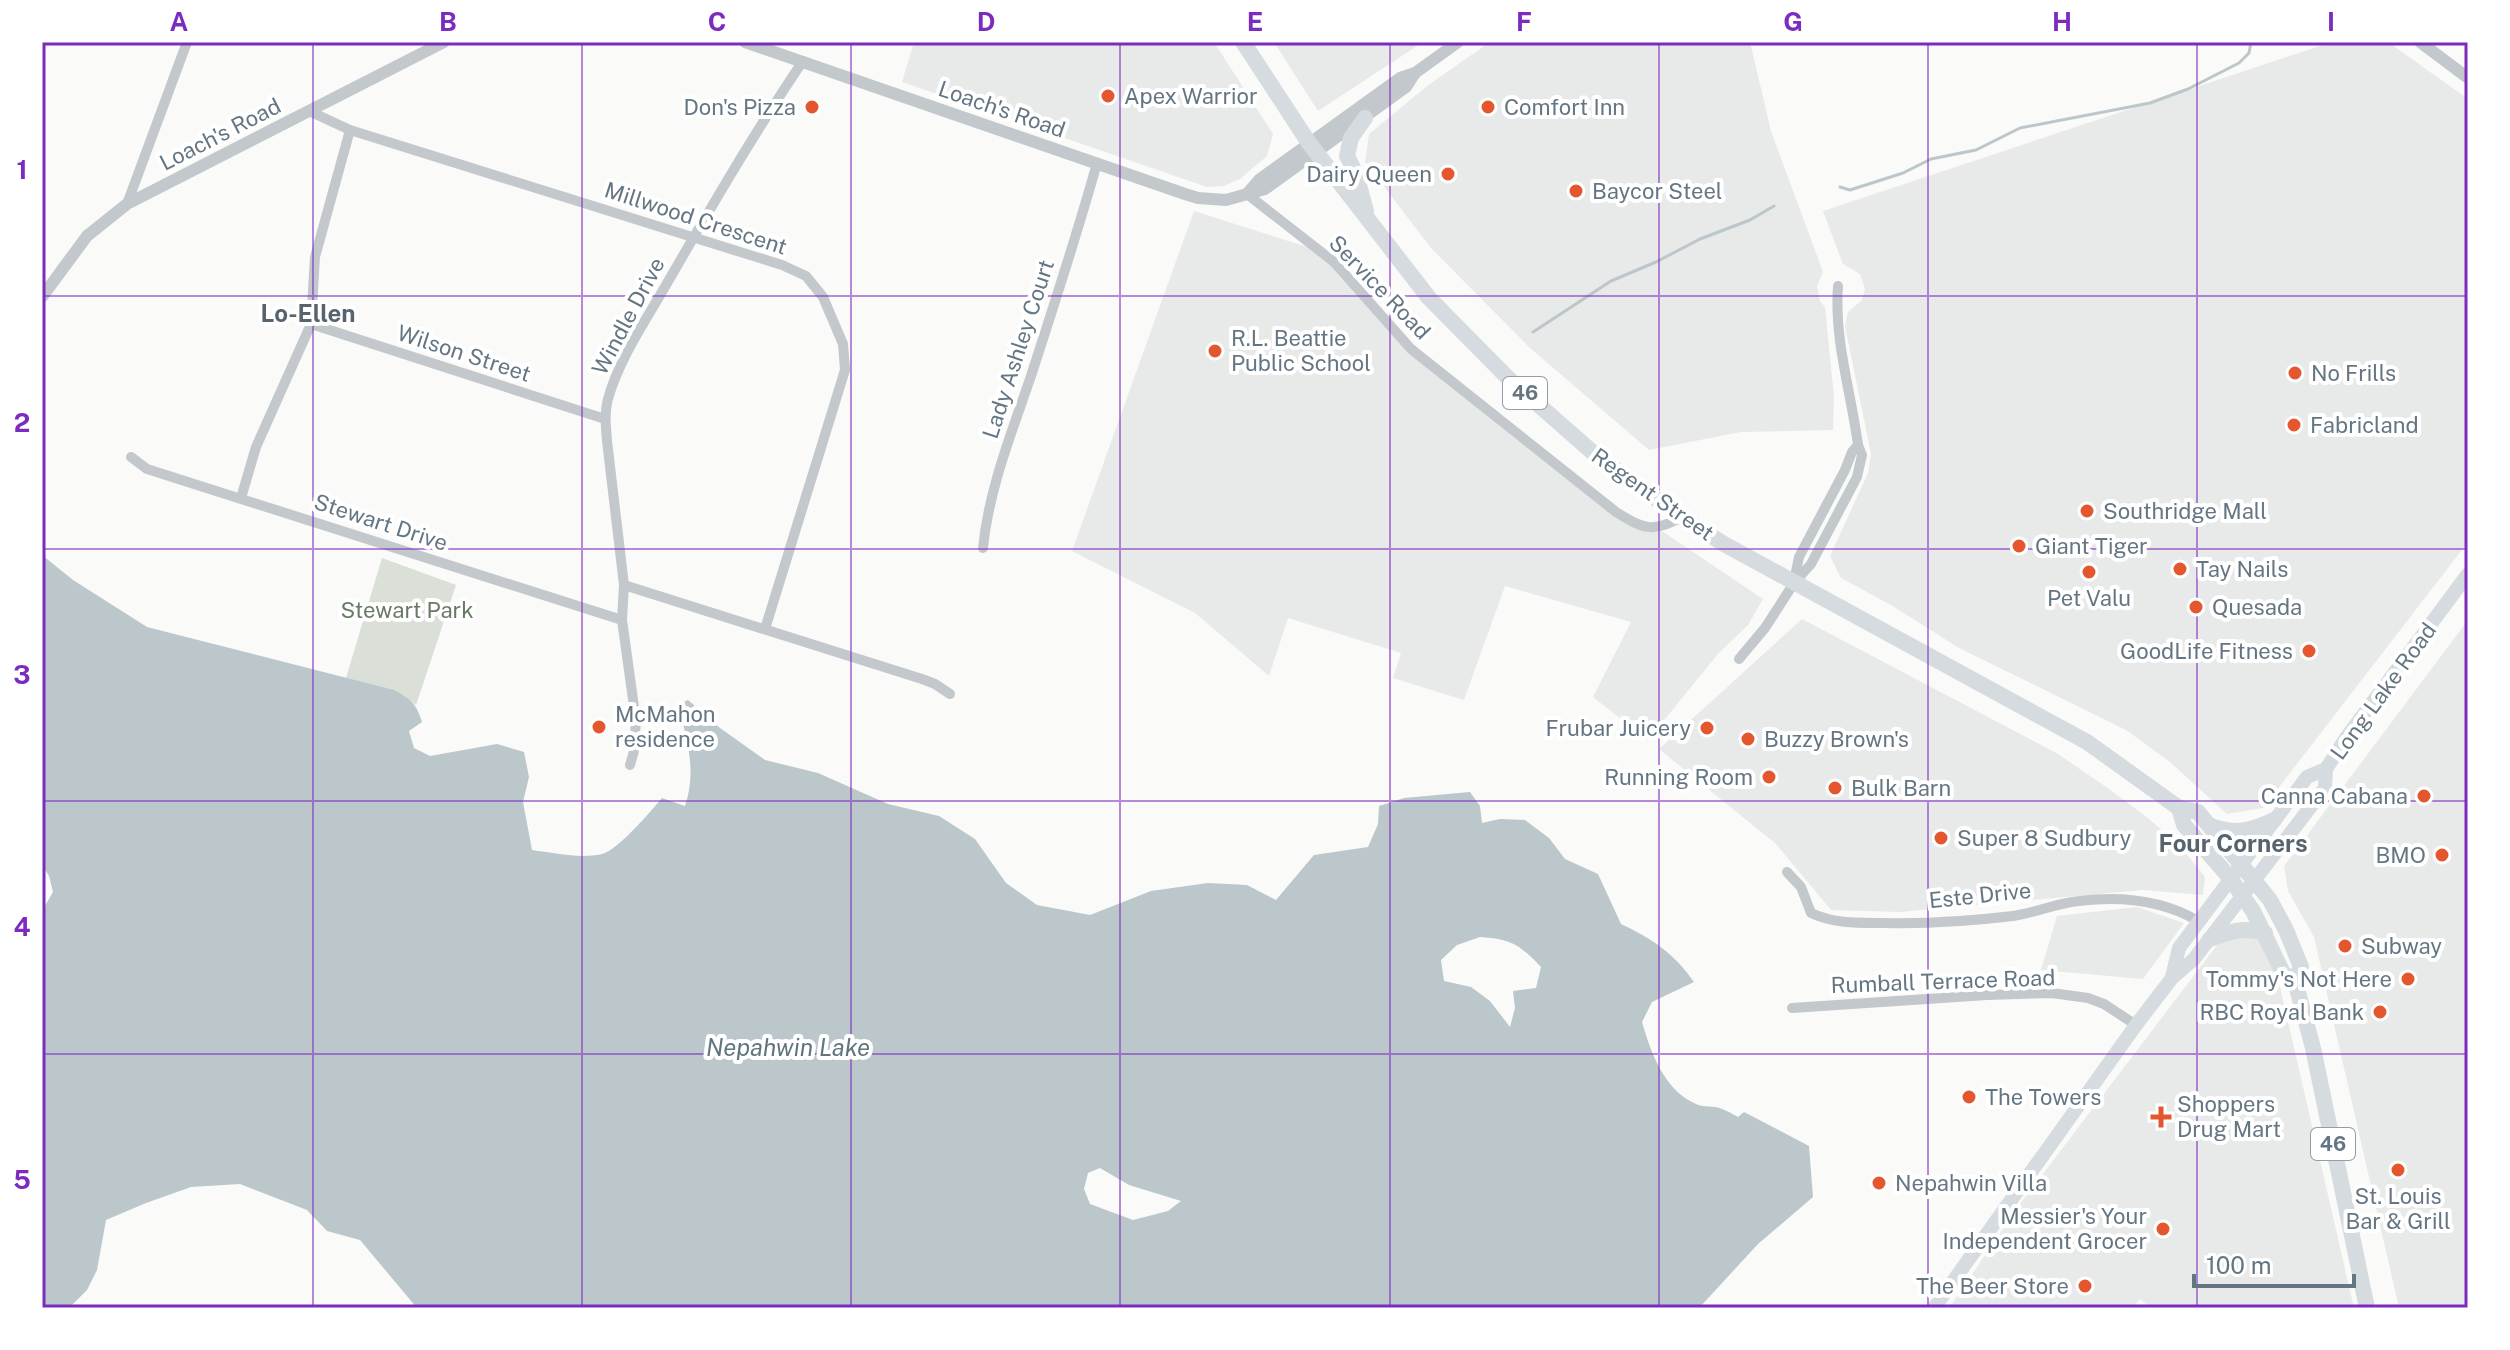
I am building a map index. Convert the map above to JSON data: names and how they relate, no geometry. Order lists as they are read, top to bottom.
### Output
{
  "streets": {
    "main road": ["46", "Regent Street", "Long Lake Road"],
    "street": [
      "Loach's Road",
      "Millwood Crescent",
      "Service Road",
      "Windle Drive",
      "Lady Ashley Court",
      "Wilson Street",
      "Stewart Drive",
      "Este Drive",
      "Rumball Terrace Road"
    ]
  },
  "crossings": [
    ["Loach's Road", "Millwood Crescent"],
    ["Loach's Road", "Service Road"],
    ["Loach's Road", "Windle Drive"],
    ["Loach's Road", "Lady Ashley Court"],
    ["Millwood Crescent", "Windle Drive"],
    ["Service Road", "Regent Street"],
    ["Windle Drive", "Wilson Street"],
    ["Windle Drive", "Stewart Drive"],
    ["Regent Street", "Long Lake Road"],
    ["Long Lake Road", "Este Drive"]
  ],
  "districts": ["Lo-Ellen", "Four Corners"],
  "water": ["Nepahwin Lake"],
  "parks": ["Stewart Park"],
  "places": {
    "other": [
      "Apex Warrior",
      "Don's Pizza",
      "Comfort Inn",
      "Dairy Queen",
      "Baycor Steel",
      "R.L. Beattie Public School",
      "No Frills",
      "Fabricland",
      "Southridge Mall",
      "Giant Tiger",
      "Tay Nails",
      "Pet Valu",
      "Quesada",
      "GoodLife Fitness",
      "McMahon residence",
      "Frubar Juicery",
      "Buzzy Brown's",
      "Running Room",
      "Bulk Barn",
      "Canna Cabana",
      "Super 8 Sudbury",
      "BMO",
      "Subway",
      "Tommy's Not Here",
      "RBC Royal Bank",
      "The Towers",
      "St. Louis Bar & Grill",
      "Nepahwin Villa",
      "Messier's Your Independent Grocer",
      "The Beer Store"
    ],
    "health": ["Shoppers Drug Mart"]
  },
  "scale_bar": "100 m",
  "grid": {
    "columns": [
      "A",
      "B",
      "C",
      "D",
      "E",
      "F",
      "G",
      "H",
      "I"
    ],
    "rows": [
      "1",
      "2",
      "3",
      "4",
      "5"
    ]
  }
}
